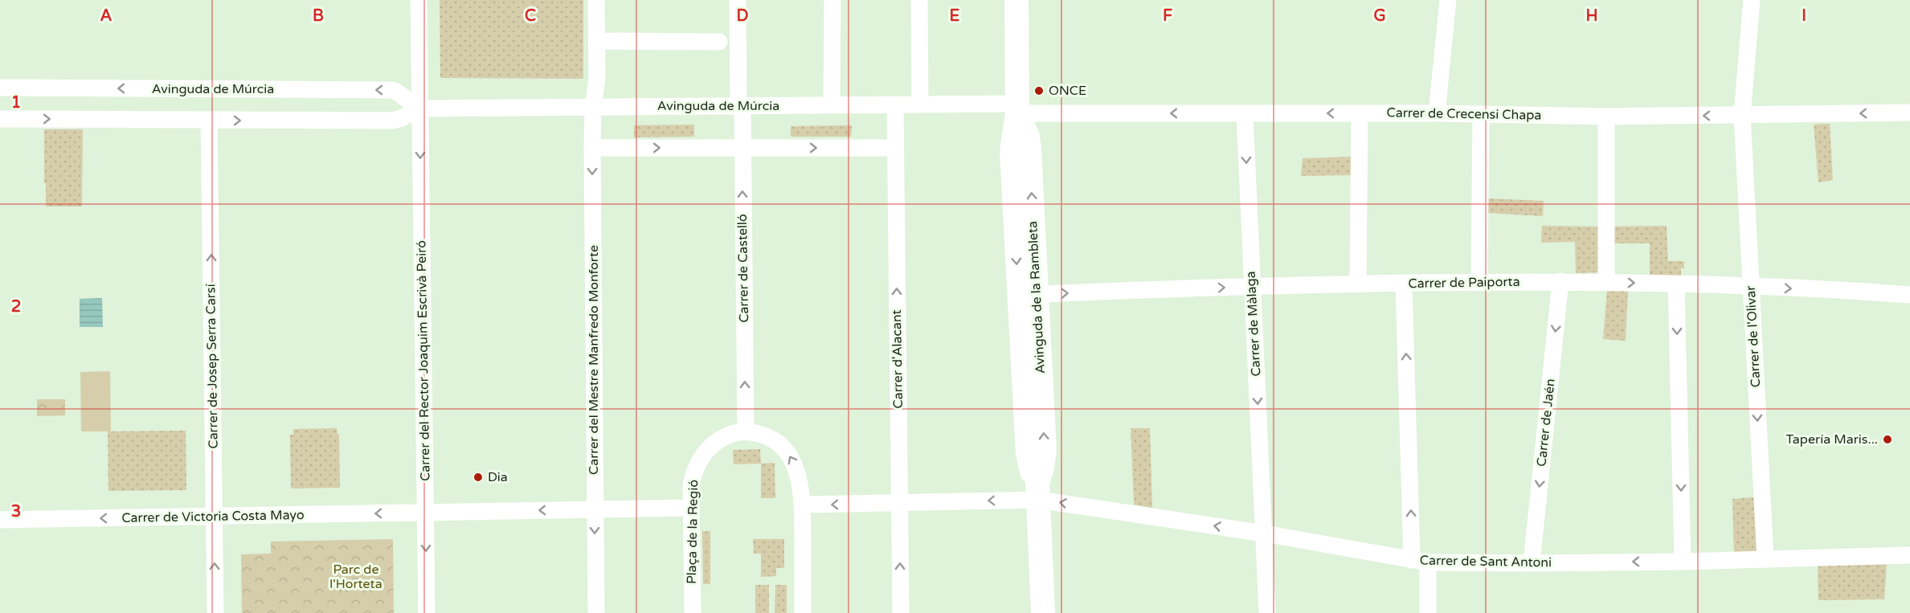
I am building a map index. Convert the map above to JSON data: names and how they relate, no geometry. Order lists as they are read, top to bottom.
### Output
{
  "streets": {
    "street": [
      "Avinguda de Múrcia",
      "Carrer de Crecensi Chapa",
      "Carrer de Castelló",
      "Carrer de Paiporta",
      "Avinguda de la Rambleta",
      "Carrer de Màlaga",
      "Carrer de l'Olivar",
      "Carrer d'Alacant",
      "Carrer del Mestre Manfredo Monforte",
      "Carrer del Rector Joaquim Escrivà Peiró",
      "Carrer de Josep Serra Carsí",
      "Carrer de Jaén",
      "Carrer de Victoria Costa Mayo",
      "Plaça de la Regió",
      "Carrer de Sant Antoni"
    ]
  },
  "crossings": [
    ["Avinguda de Múrcia", "Carrer de Crecensi Chapa"],
    ["Avinguda de Múrcia", "Carrer de Castelló"],
    ["Avinguda de Múrcia", "Avinguda de la Rambleta"],
    ["Avinguda de Múrcia", "Carrer d'Alacant"],
    ["Avinguda de Múrcia", "Carrer del Mestre Manfredo Monforte"],
    ["Avinguda de Múrcia", "Carrer del Rector Joaquim Escrivà Peiró"],
    ["Avinguda de Múrcia", "Carrer de Josep Serra Carsí"],
    ["Carrer de Crecensi Chapa", "Avinguda de la Rambleta"],
    ["Carrer de Crecensi Chapa", "Carrer de Màlaga"],
    ["Carrer de Crecensi Chapa", "Carrer de l'Olivar"],
    ["Carrer de Castelló", "Plaça de la Regió"],
    ["Carrer de Paiporta", "Avinguda de la Rambleta"],
    ["Carrer de Paiporta", "Carrer de Màlaga"],
    ["Carrer de Paiporta", "Carrer de l'Olivar"],
    ["Carrer de Paiporta", "Carrer de Jaén"],
    ["Avinguda de la Rambleta", "Carrer de Sant Antoni"],
    ["Carrer de Màlaga", "Carrer de Sant Antoni"],
    ["Carrer de l'Olivar", "Carrer de Sant Antoni"],
    ["Carrer d'Alacant", "Carrer de Sant Antoni"],
    ["Carrer del Mestre Manfredo Monforte", "Carrer de Victoria Costa Mayo"],
    ["Carrer del Rector Joaquim Escrivà Peiró", "Carrer de Victoria Costa Mayo"],
    ["Carrer de Josep Serra Carsí", "Carrer de Victoria Costa Mayo"],
    ["Carrer de Jaén", "Carrer de Sant Antoni"],
    ["Carrer de Victoria Costa Mayo", "Plaça de la Regió"],
    ["Plaça de la Regió", "Carrer de Sant Antoni"]
  ],
  "one_way": [
    "Carrer de Crecensi Chapa",
    "Carrer de Castelló",
    "Carrer de Paiporta",
    "Carrer d'Alacant",
    "Carrer del Mestre Manfredo Monforte",
    "Carrer del Rector Joaquim Escrivà Peiró",
    "Carrer de Josep Serra Carsí",
    "Carrer de Victoria Costa Mayo",
    "Carrer de Sant Antoni"
  ],
  "parks": ["Parc de l'Horteta"],
  "places": ["ONCE", "Tapería Maris...", "Dia"],
  "grid": {
    "columns": [
      "A",
      "B",
      "C",
      "D",
      "E",
      "F",
      "G",
      "H",
      "I"
    ],
    "rows": ["1", "2", "3"]
  }
}
